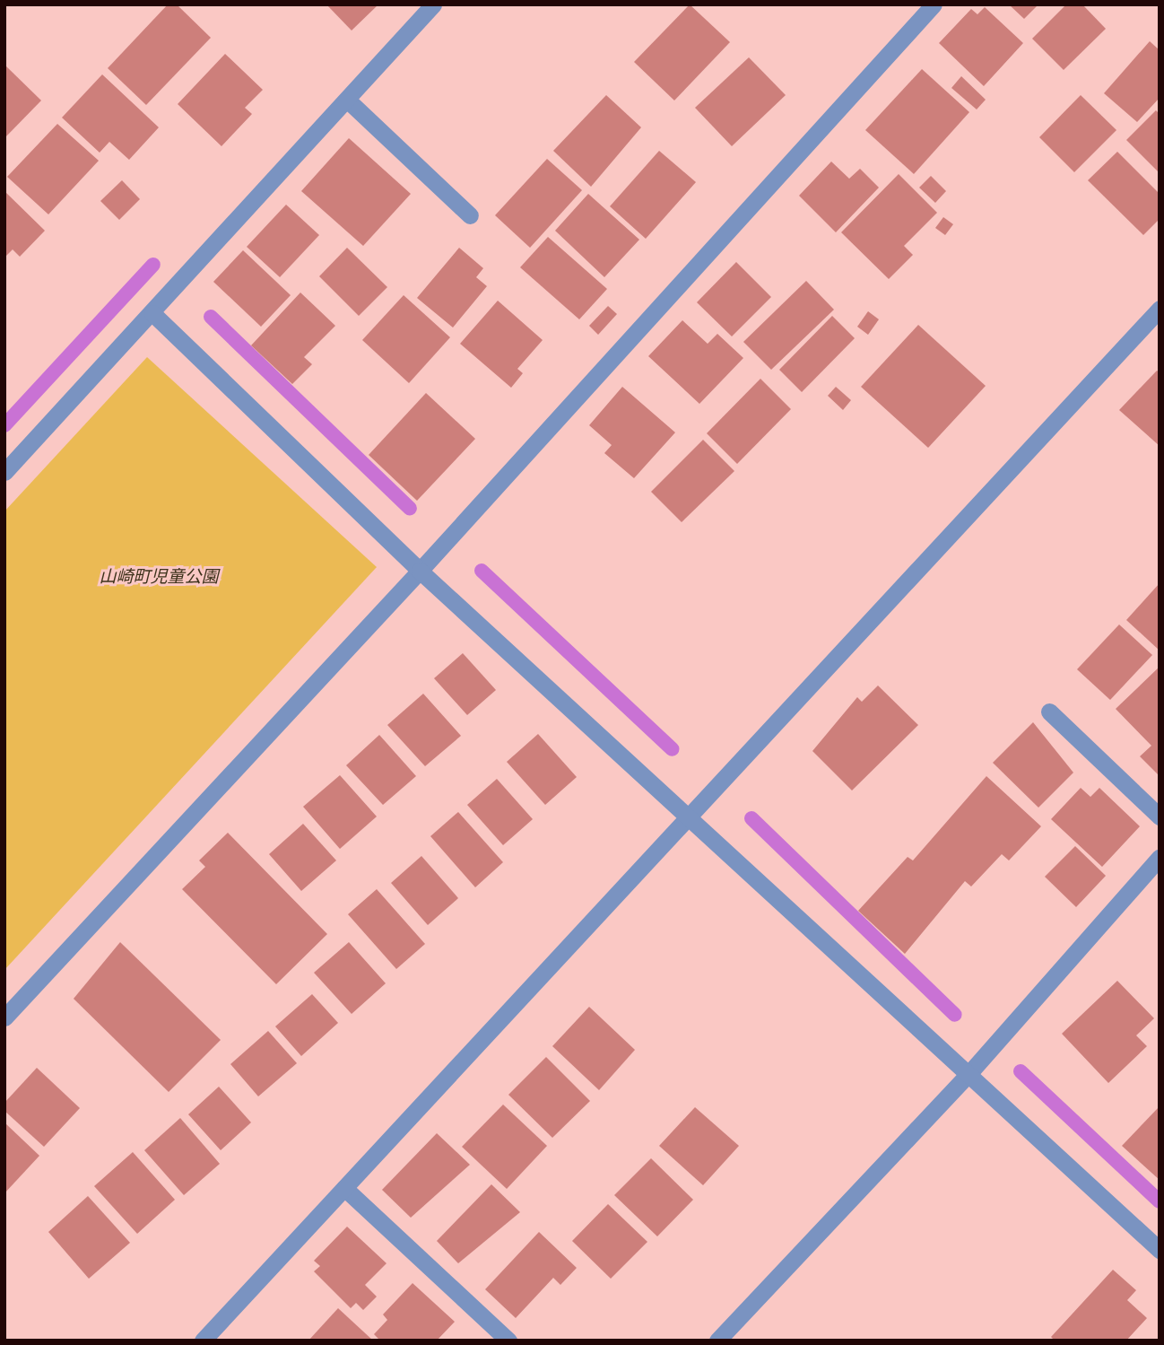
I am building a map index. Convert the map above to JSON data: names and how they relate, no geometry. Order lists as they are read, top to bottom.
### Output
{
  "parks": ["山崎町児童公園"]
}
